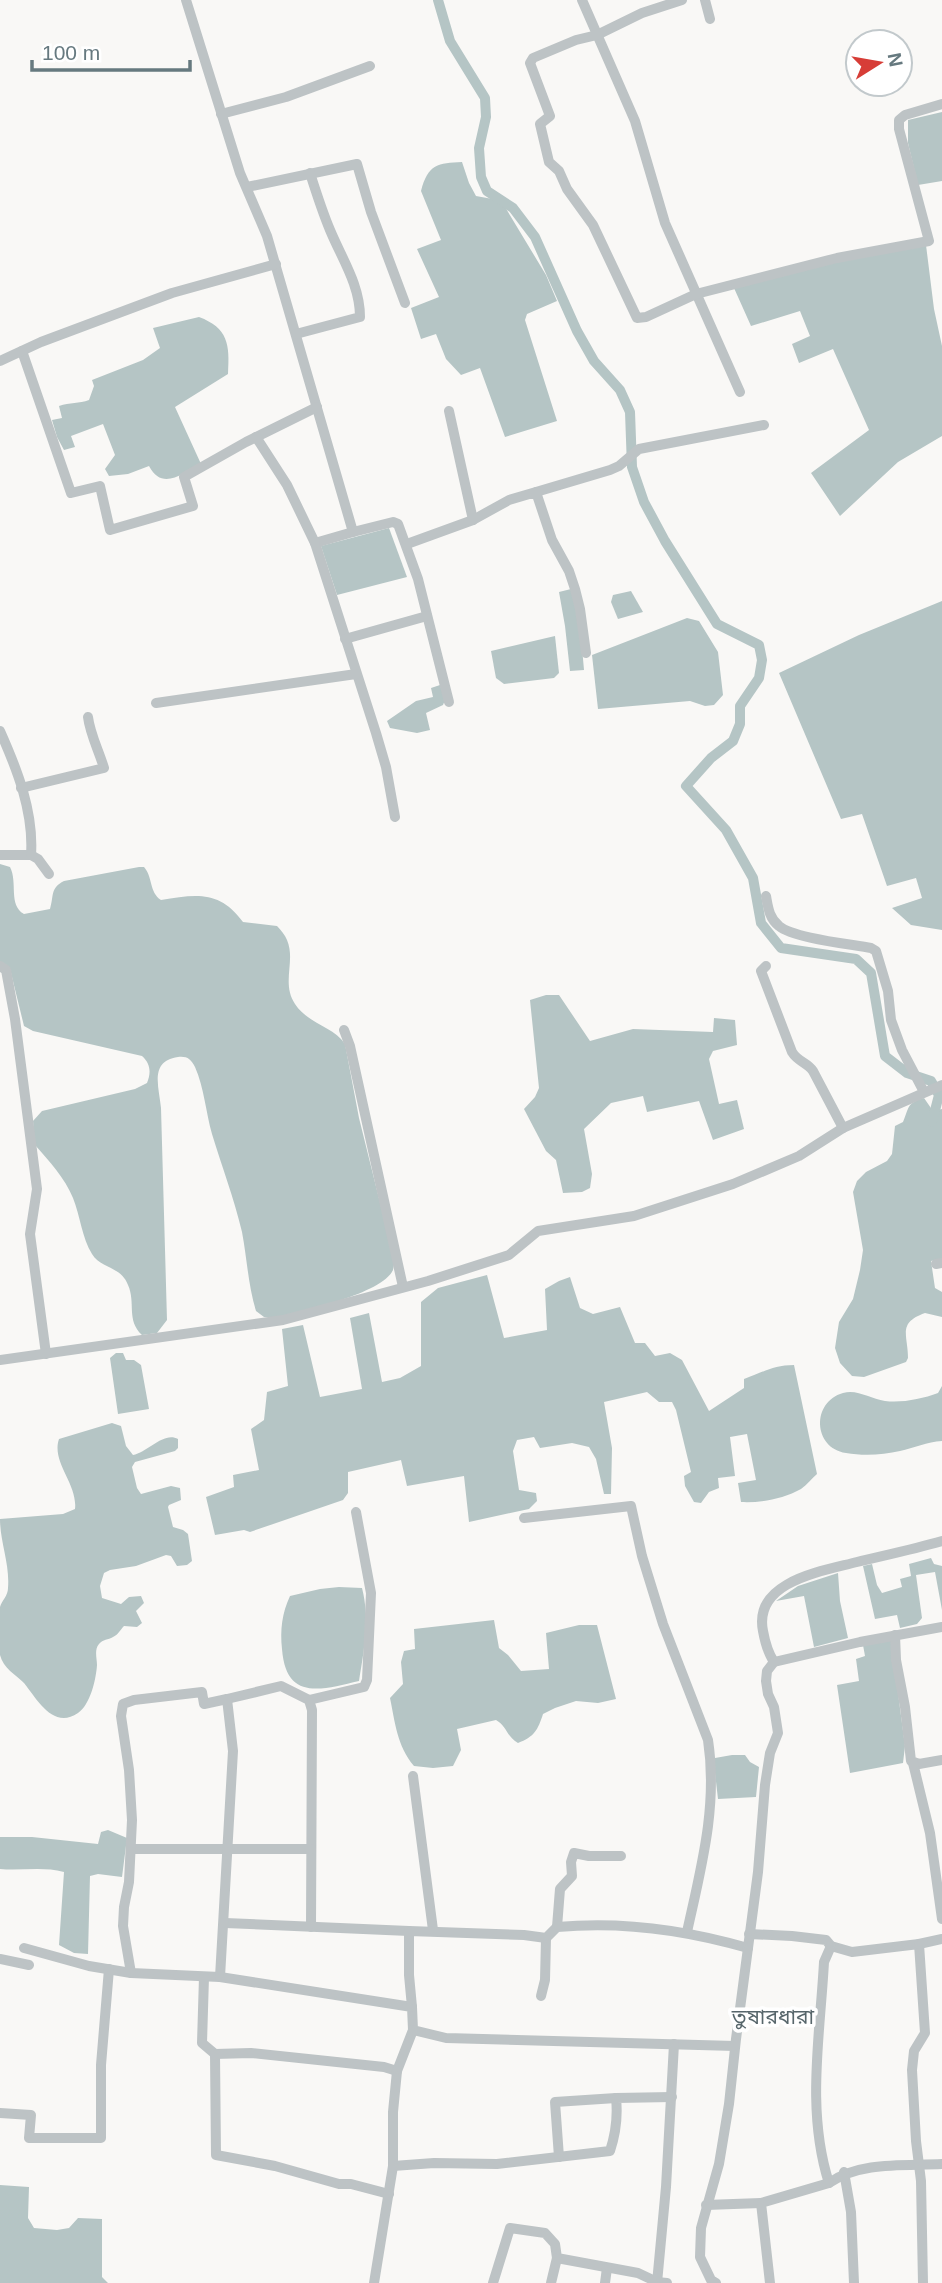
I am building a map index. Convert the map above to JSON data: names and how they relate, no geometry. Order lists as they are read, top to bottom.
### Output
{
  "districts": ["তুষারধারা"],
  "scale_bar": "100 m",
  "north": "right"
}
